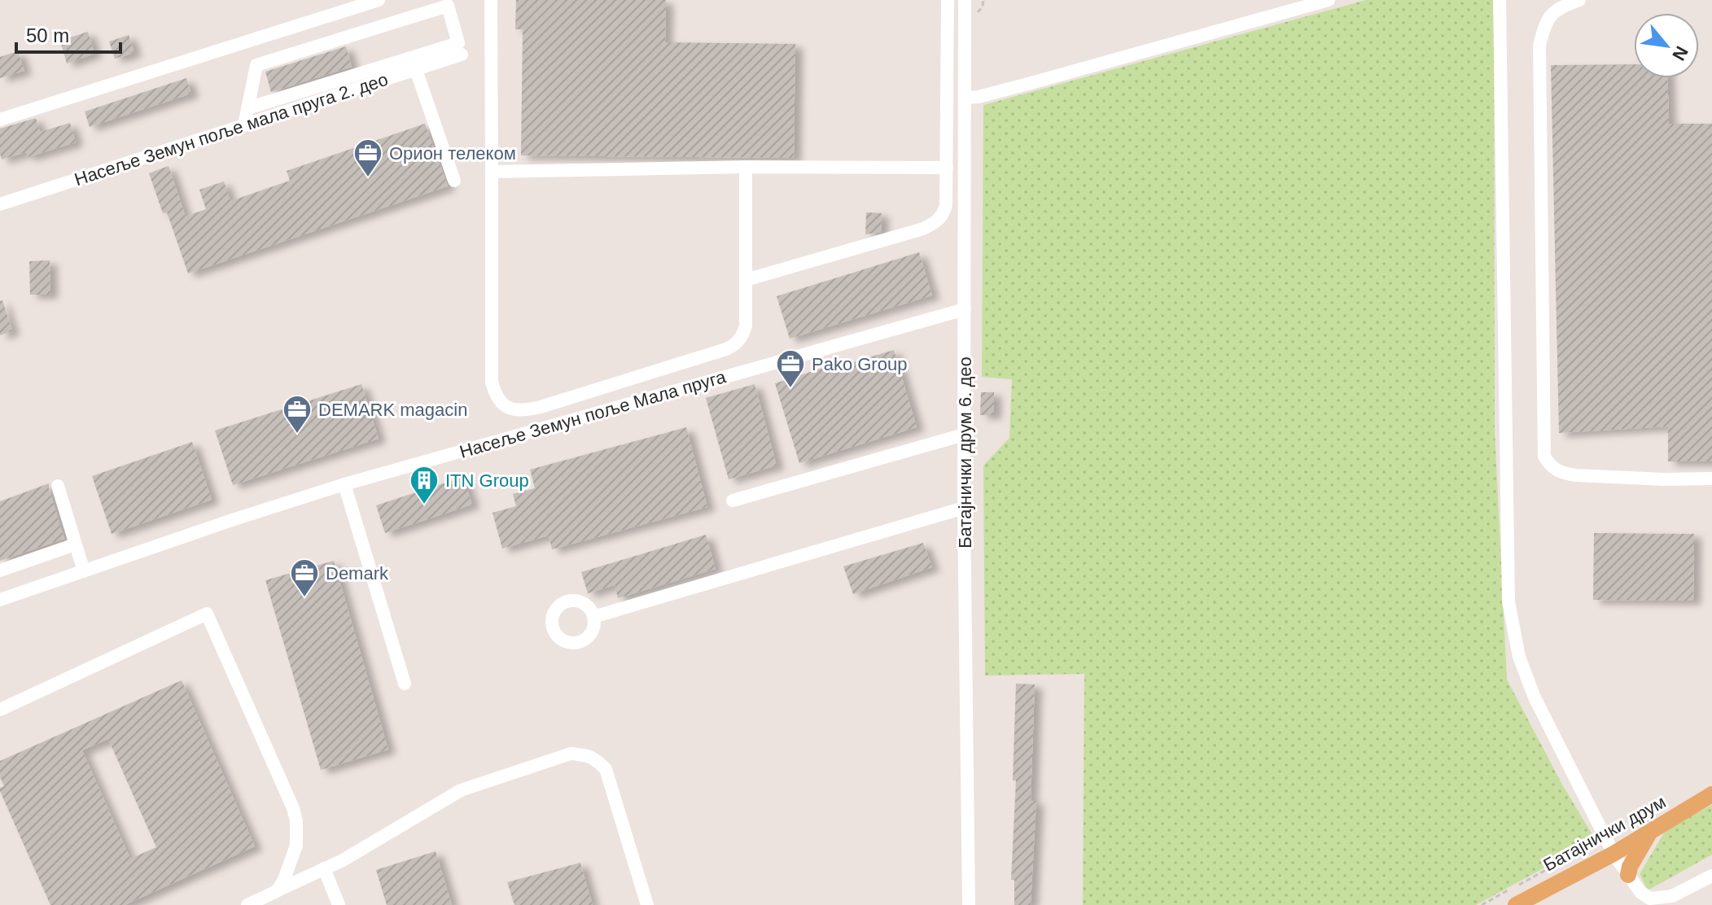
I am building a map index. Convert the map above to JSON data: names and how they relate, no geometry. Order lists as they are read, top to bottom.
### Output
{
  "streets": {
    "main road": ["Батајнички друм"],
    "street": ["Насеље Земун поље мала пруга 2. део", "Насеље Земун поље Мала пруга", "Батајнички друм 6. део"]
  },
  "crossings": [
    ["Насеље Земун поље Мала пруга", "Батајнички друм 6. део"]
  ],
  "places": {
    "office": [
      "Орион телеком",
      "Pako Group",
      "DEMARK magacin",
      "Demark"
    ],
    "building": ["ITN Group"]
  },
  "scale_bar": "50 m",
  "north": "bottom right"
}
